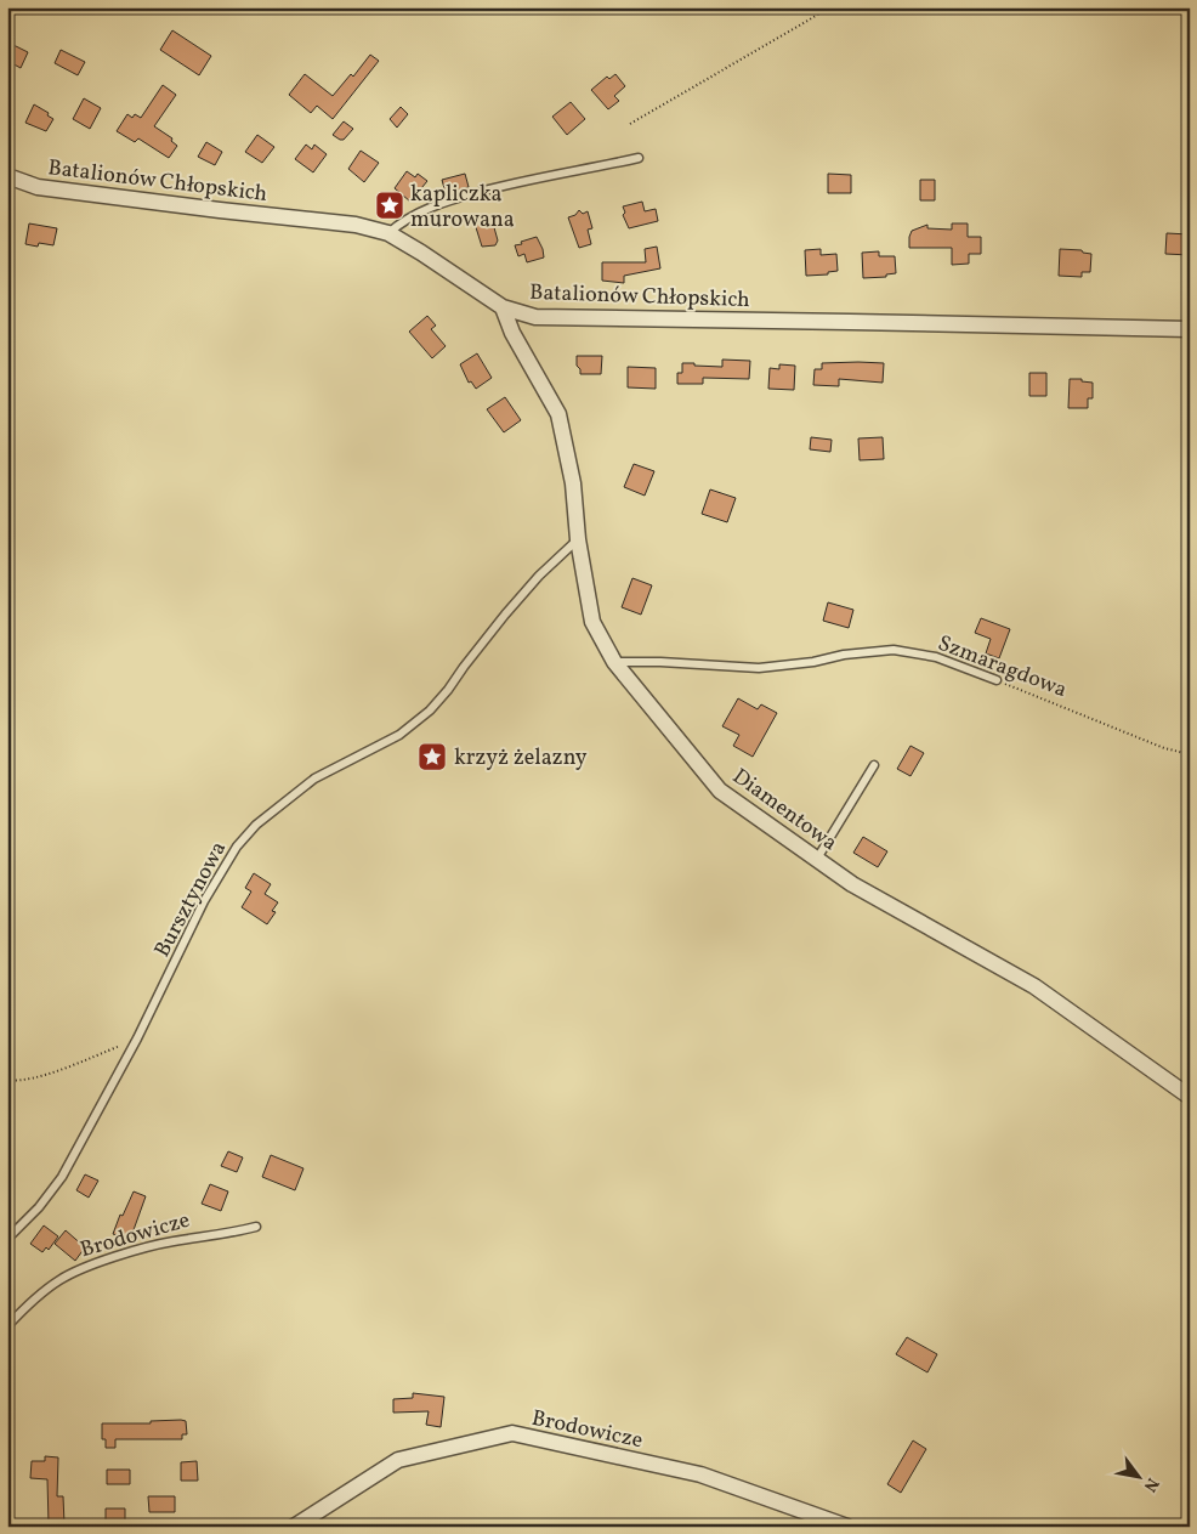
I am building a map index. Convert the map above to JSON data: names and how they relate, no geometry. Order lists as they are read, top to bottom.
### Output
{
  "streets": {
    "street": ["Batalionów Chłopskich", "Diamentowa", "Brodowicze"],
    "lane": ["Szmaragdowa", "Bursztynowa"]
  },
  "crossings": [
    ["Batalionów Chłopskich", "Diamentowa"],
    ["Szmaragdowa", "Diamentowa"],
    ["Diamentowa", "Bursztynowa"]
  ],
  "places": {
    "place": ["kapliczka murowana", "krzyż żelazny"]
  },
  "north": "bottom right"
}
